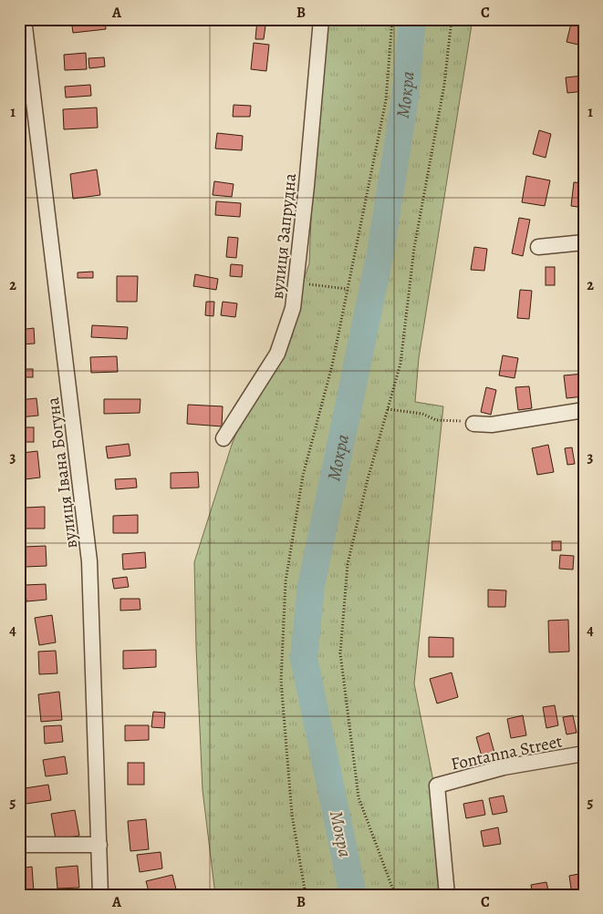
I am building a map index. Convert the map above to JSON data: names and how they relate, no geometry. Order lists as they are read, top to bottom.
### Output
{
  "streets": {
    "street": ["вулиця Запрудна", "вулиця Івана Богуна", "Fontanna Street"]
  },
  "water": ["Мокра"],
  "grid": {
    "columns": ["A", "B", "C"],
    "rows": [
      "1",
      "2",
      "3",
      "4",
      "5"
    ]
  }
}
